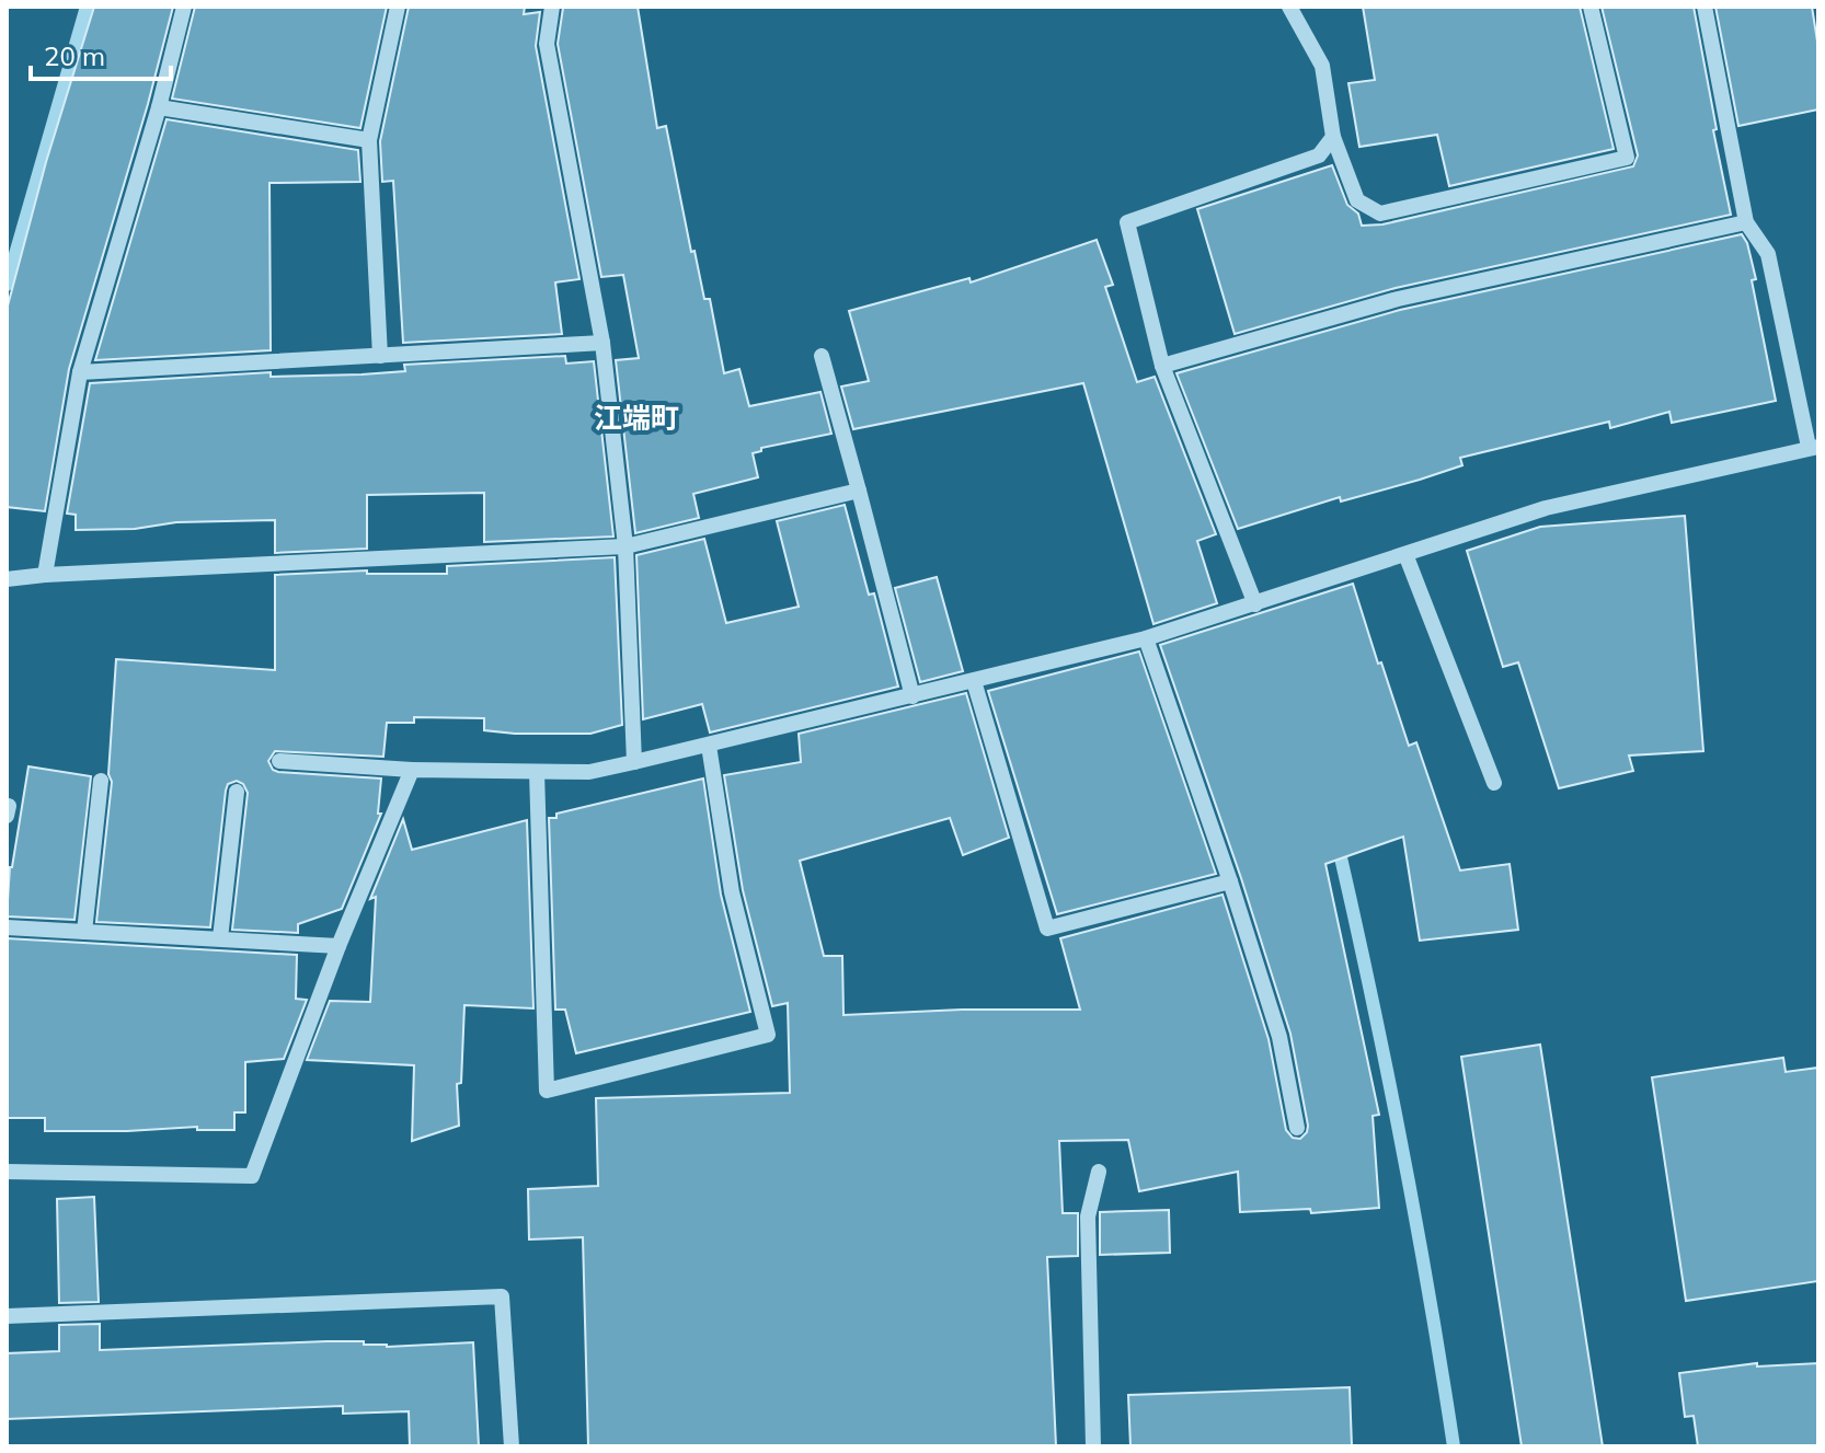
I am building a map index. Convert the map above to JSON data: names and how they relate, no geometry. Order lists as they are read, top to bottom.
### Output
{
  "districts": ["江端町"],
  "scale_bar": "20 m"
}
